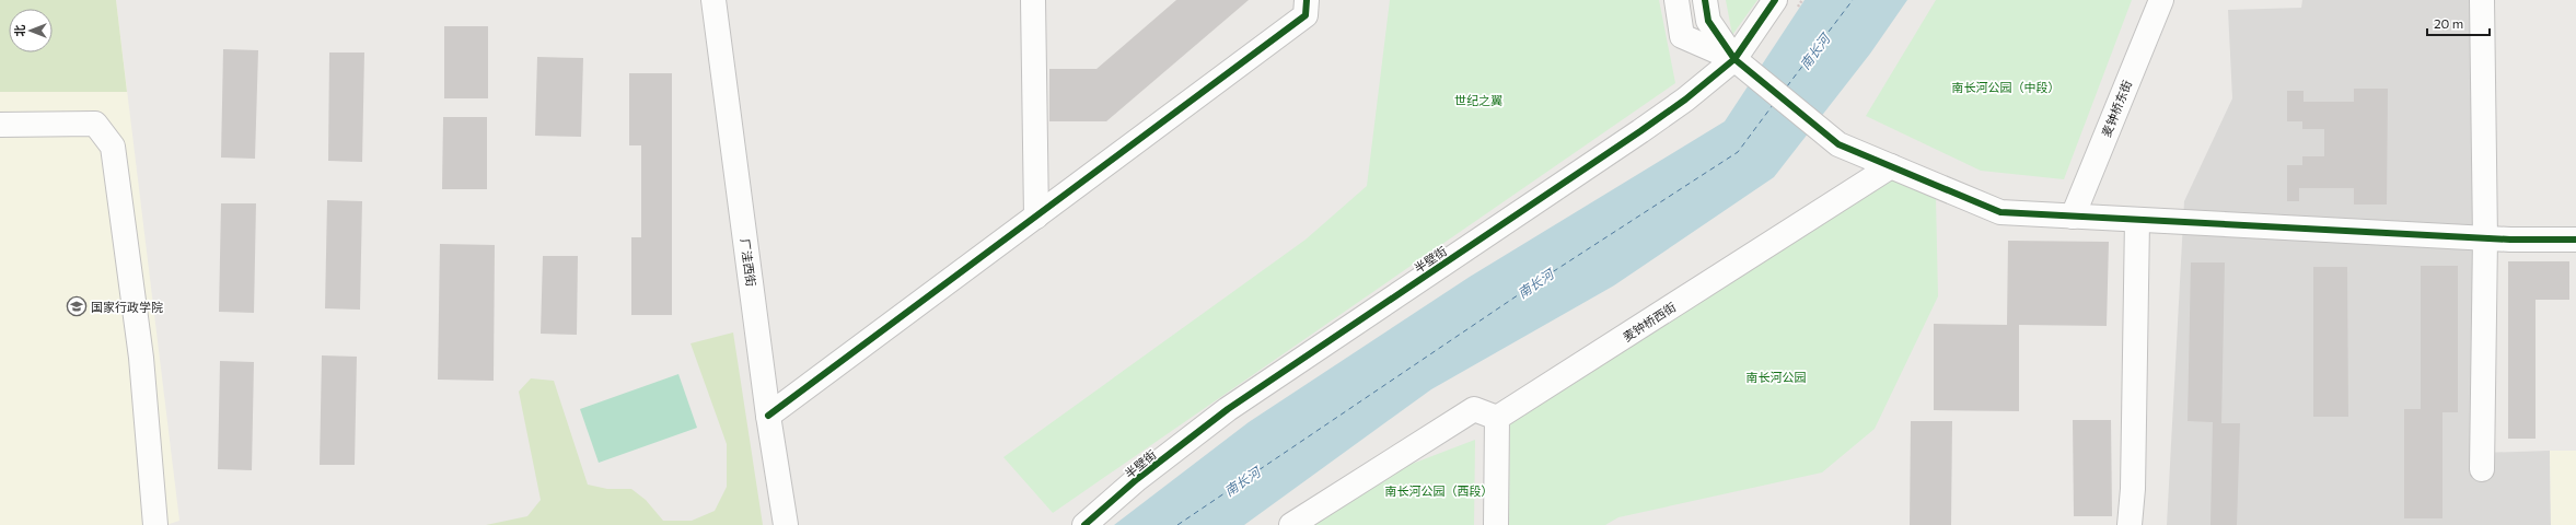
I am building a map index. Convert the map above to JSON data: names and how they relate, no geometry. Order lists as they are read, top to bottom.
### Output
{
  "streets": {
    "street": [
      "麦钟桥东街",
      "半壁街",
      "厂洼西街",
      "麦钟桥西街"
    ]
  },
  "water": ["南长河"],
  "parks": [
    "南长河公园（中段）",
    "世纪之翼",
    "南长河公园",
    "南长河公园（西段）"
  ],
  "places": {
    "school or university": ["国家行政学院"]
  },
  "scale_bar": "20 m",
  "north": "left"
}
